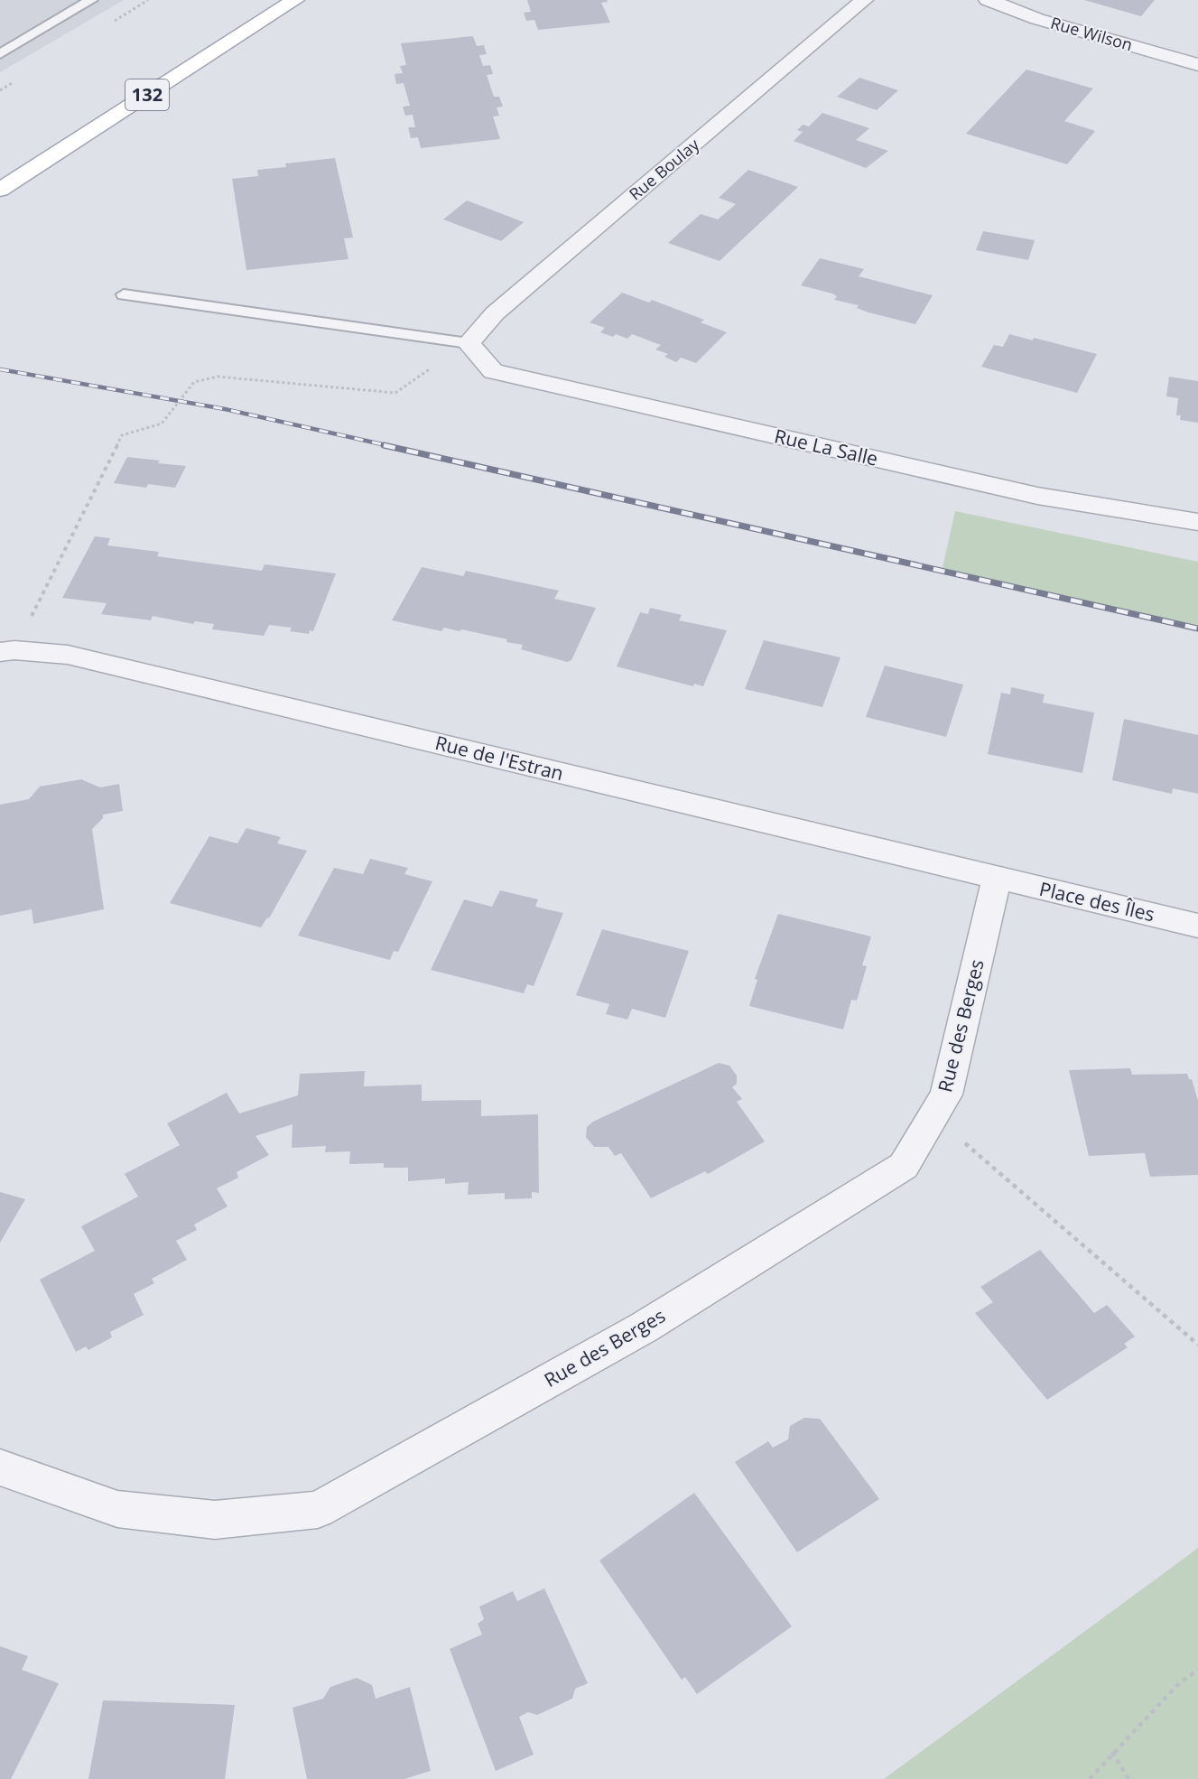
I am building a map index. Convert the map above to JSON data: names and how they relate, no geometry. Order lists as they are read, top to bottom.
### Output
{
  "streets": {
    "main road": ["132"],
    "street": [
      "Rue Wilson",
      "Rue Boulay",
      "Rue La Salle",
      "Rue de l'Estran",
      "Place des Îles",
      "Rue des Berges"
    ]
  },
  "crossings": [
    ["Rue Boulay", "Rue La Salle"],
    ["Rue de l'Estran", "Place des Îles"],
    ["Rue de l'Estran", "Rue des Berges"],
    ["Place des Îles", "Rue des Berges"]
  ]
}
